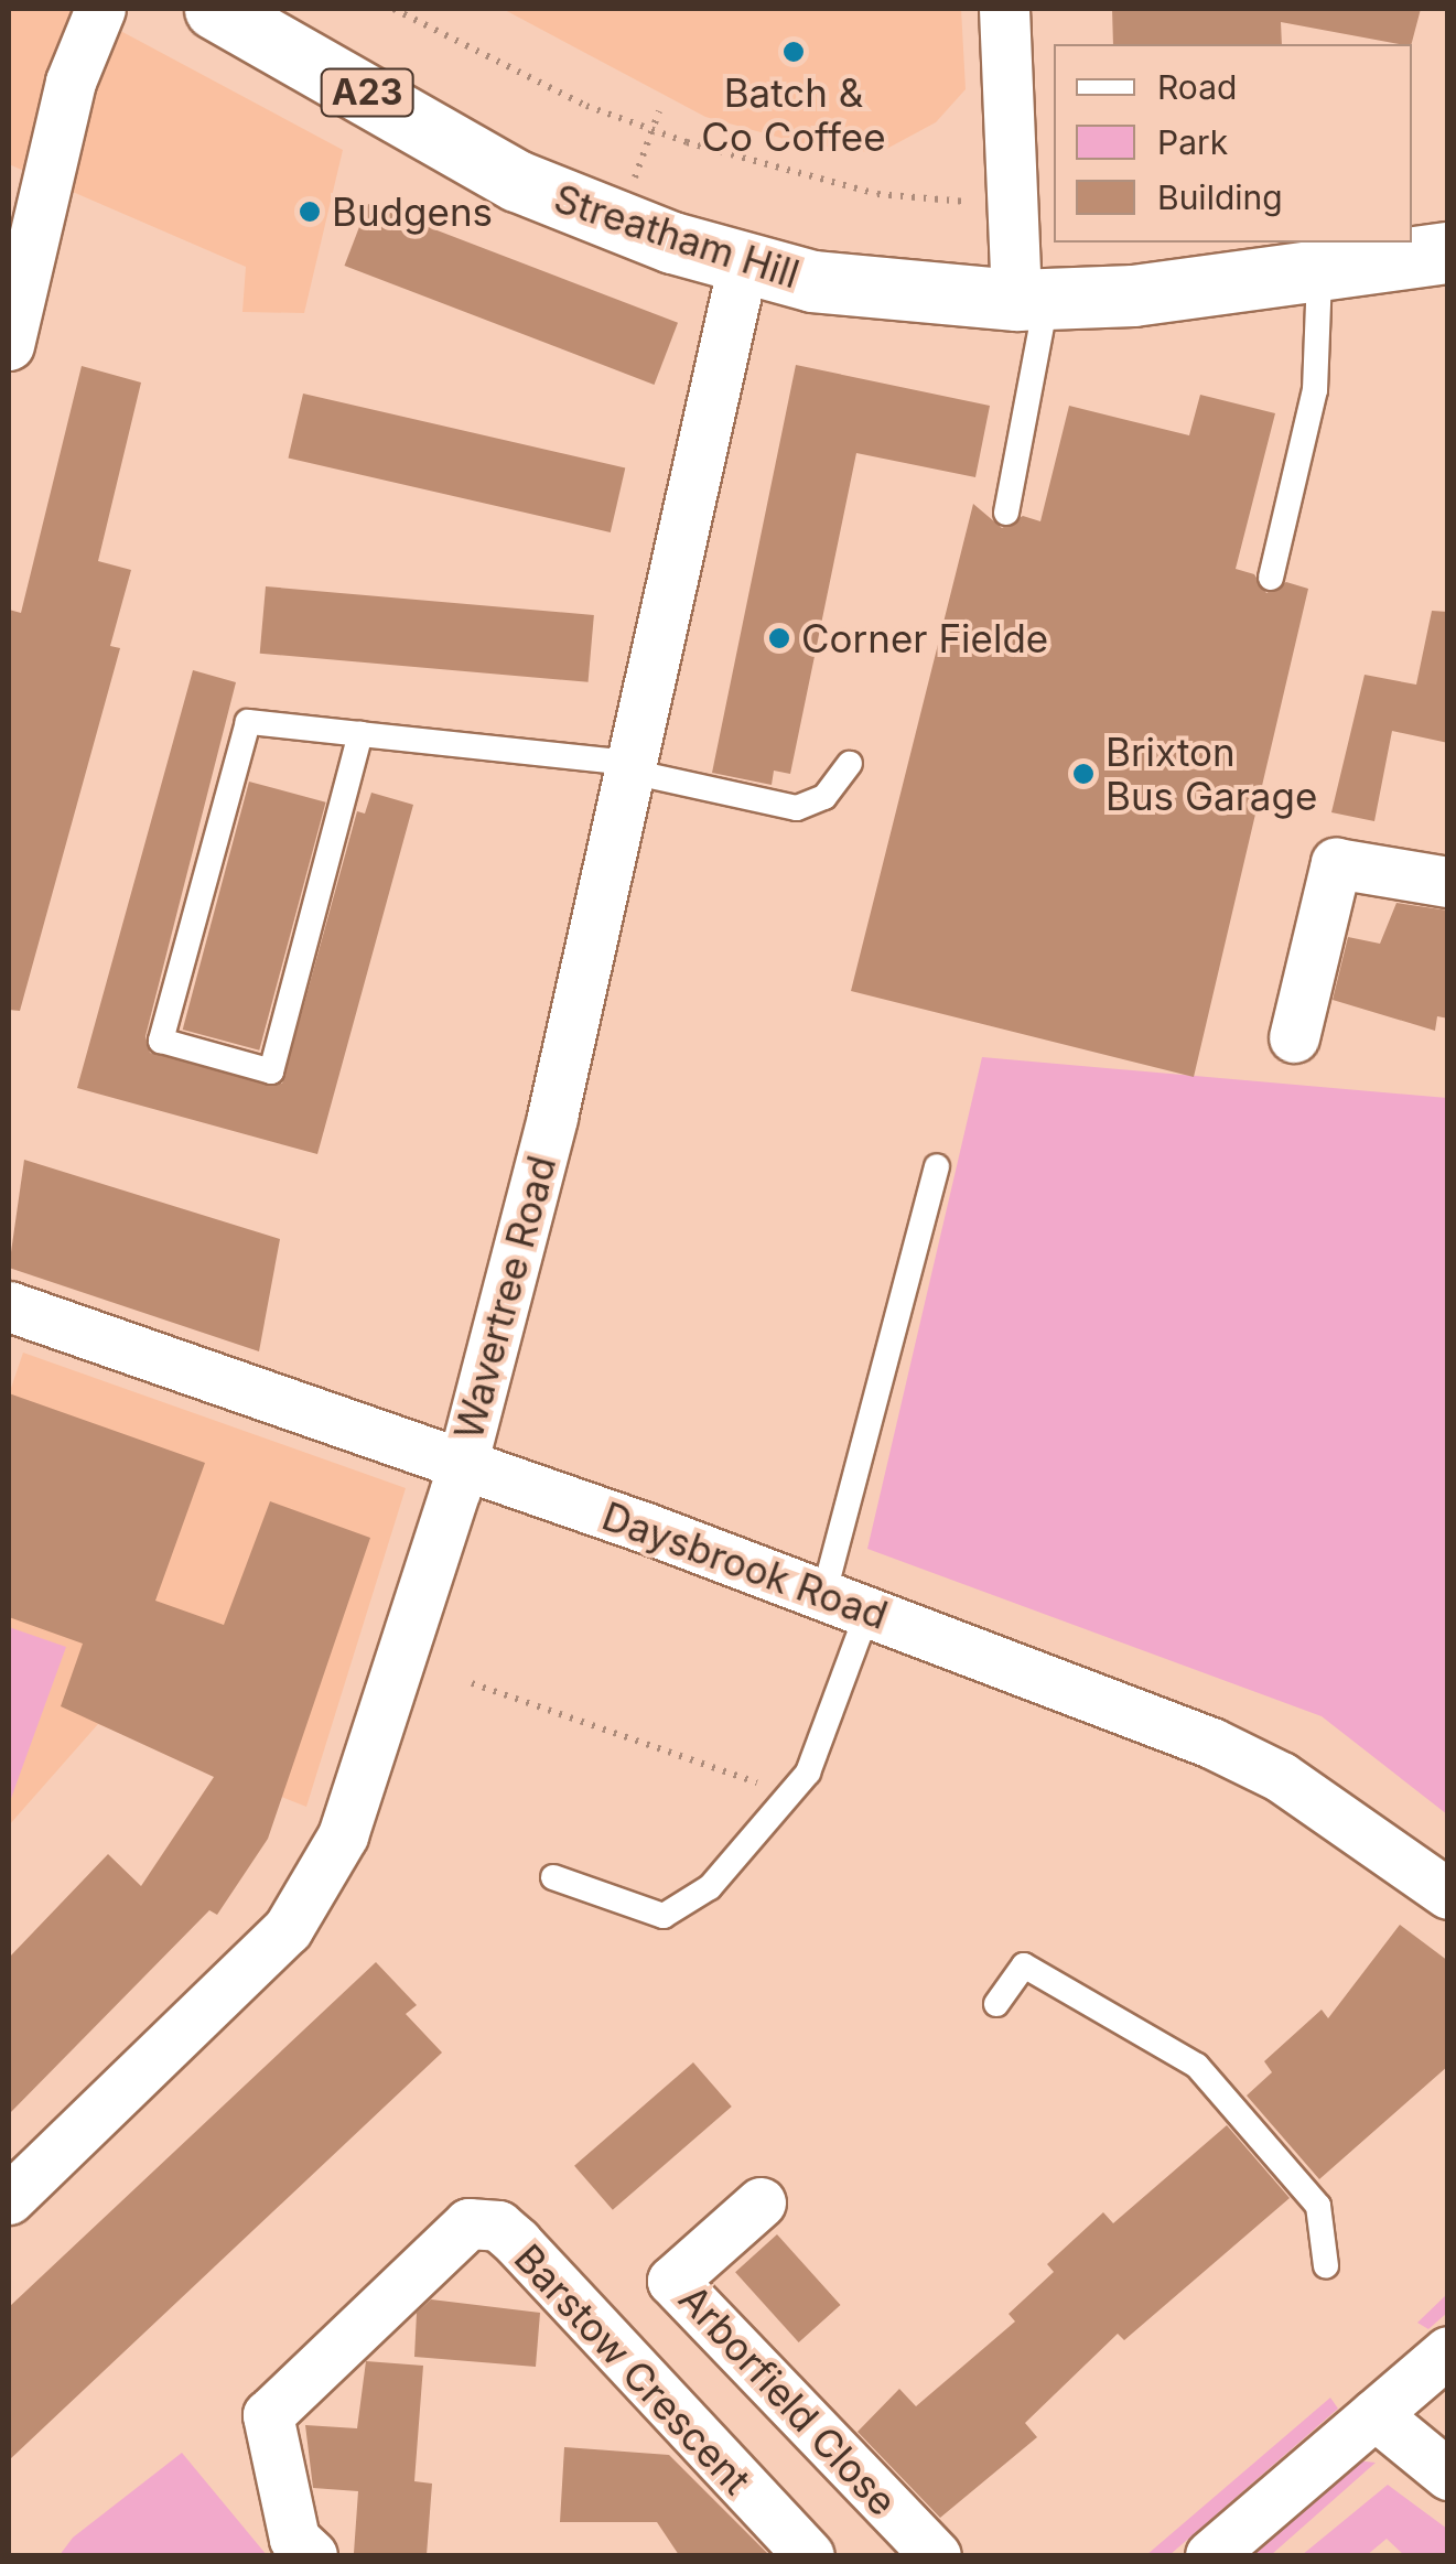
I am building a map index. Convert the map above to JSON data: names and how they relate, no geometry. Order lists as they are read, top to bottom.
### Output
{
  "streets": {
    "highway": ["A23", "Streatham Hill"],
    "street": [
      "Wavertree Road",
      "Daysbrook Road",
      "Barstow Crescent",
      "Arborfield Close"
    ]
  },
  "crossings": [
    ["Streatham Hill", "Wavertree Road"],
    ["Wavertree Road", "Daysbrook Road"]
  ],
  "places": [
    "Batch & Co Coffee",
    "Budgens",
    "Corner Fielde",
    "Brixton Bus Garage"
  ],
  "legend": ["Road", "Park", "Building"]
}
